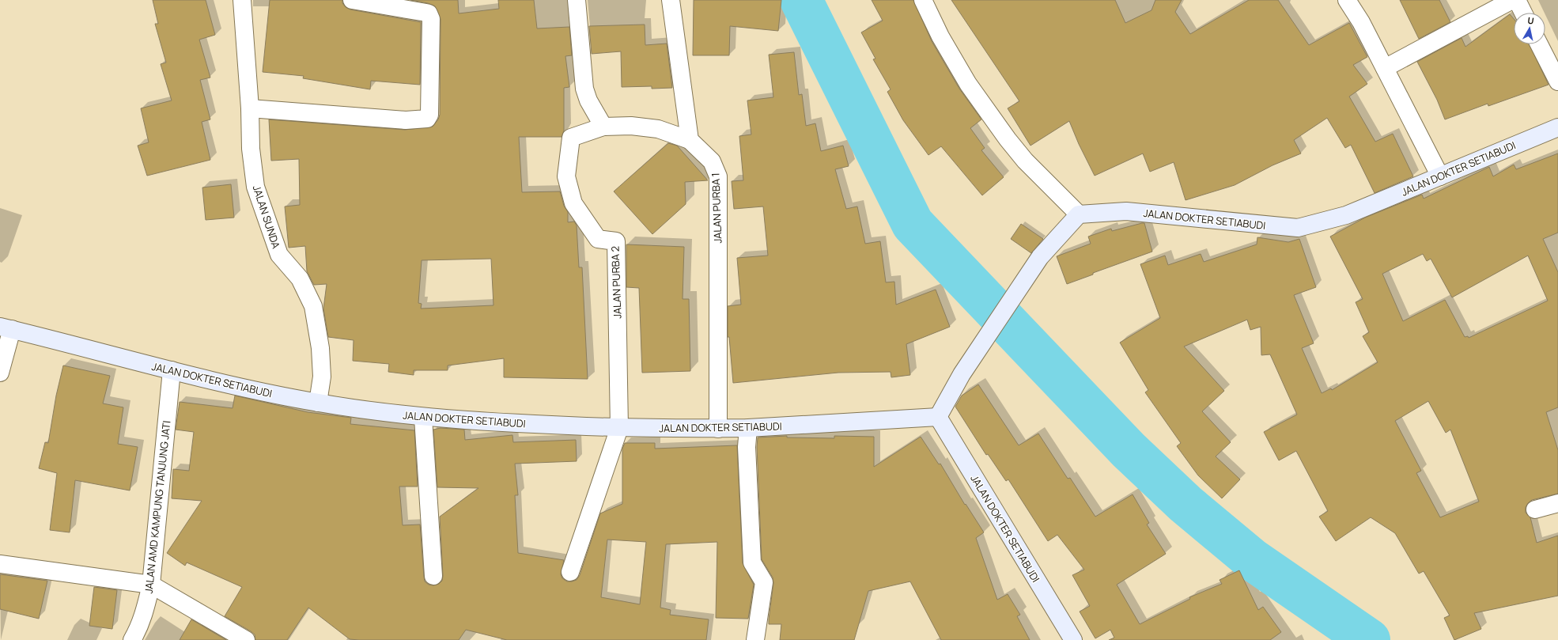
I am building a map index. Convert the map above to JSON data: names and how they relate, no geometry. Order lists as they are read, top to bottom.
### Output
{
  "streets": {
    "street": [
      "JALAN DOKTER SETIABUDI",
      "JALAN PURBA 1",
      "JALAN SUNDA",
      "JALAN PURBA 2",
      "JALAN AMD KAMPUNG TANJUNG JATI"
    ]
  },
  "crossings": [
    ["JALAN DOKTER SETIABUDI", "JALAN PURBA 1"],
    ["JALAN DOKTER SETIABUDI", "JALAN SUNDA"],
    ["JALAN DOKTER SETIABUDI", "JALAN PURBA 2"],
    ["JALAN DOKTER SETIABUDI", "JALAN AMD KAMPUNG TANJUNG JATI"]
  ],
  "north": "top"
}
